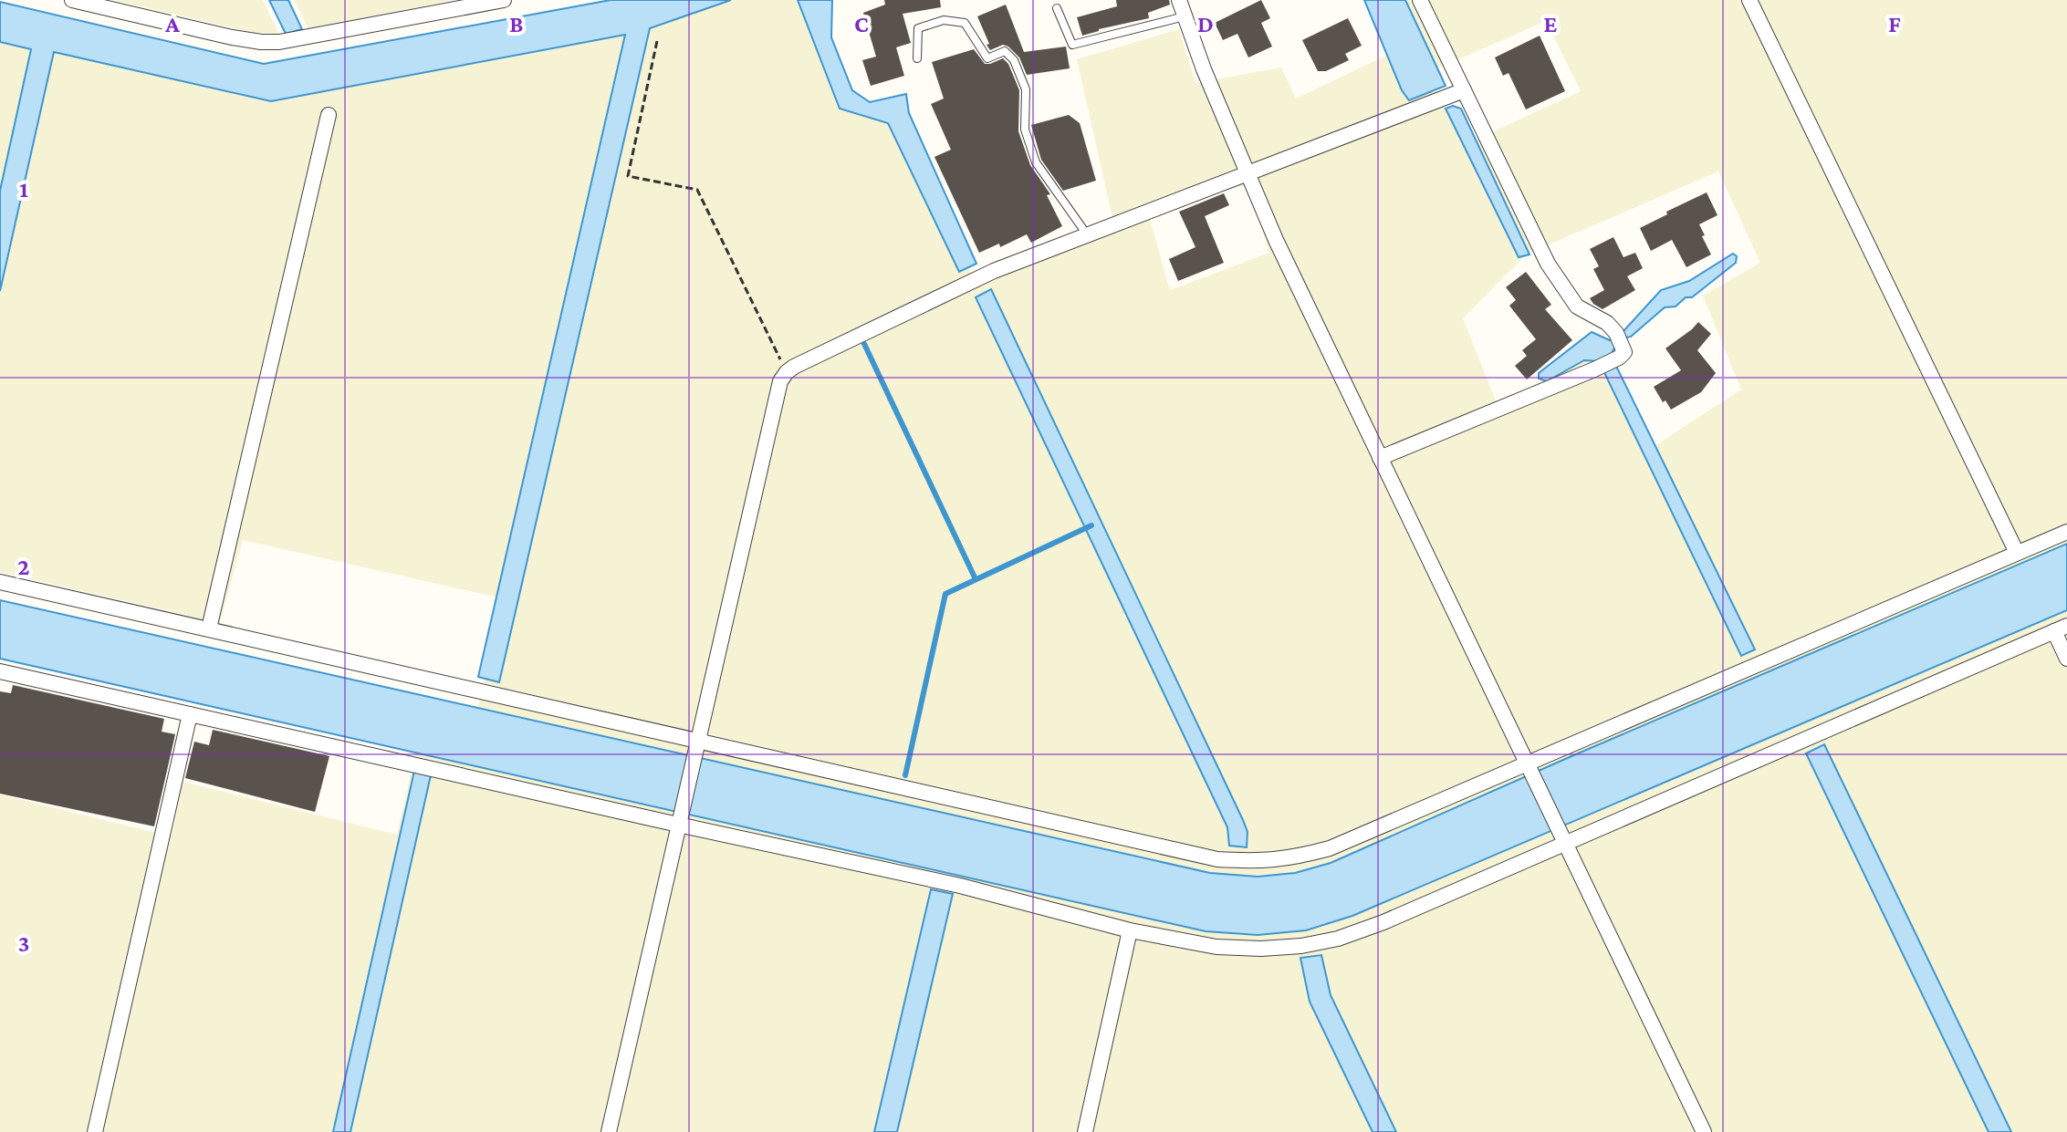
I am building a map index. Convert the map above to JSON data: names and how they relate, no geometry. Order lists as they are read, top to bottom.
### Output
{
  "grid": {
    "columns": [
      "A",
      "B",
      "C",
      "D",
      "E",
      "F"
    ],
    "rows": ["1", "2", "3"]
  }
}
